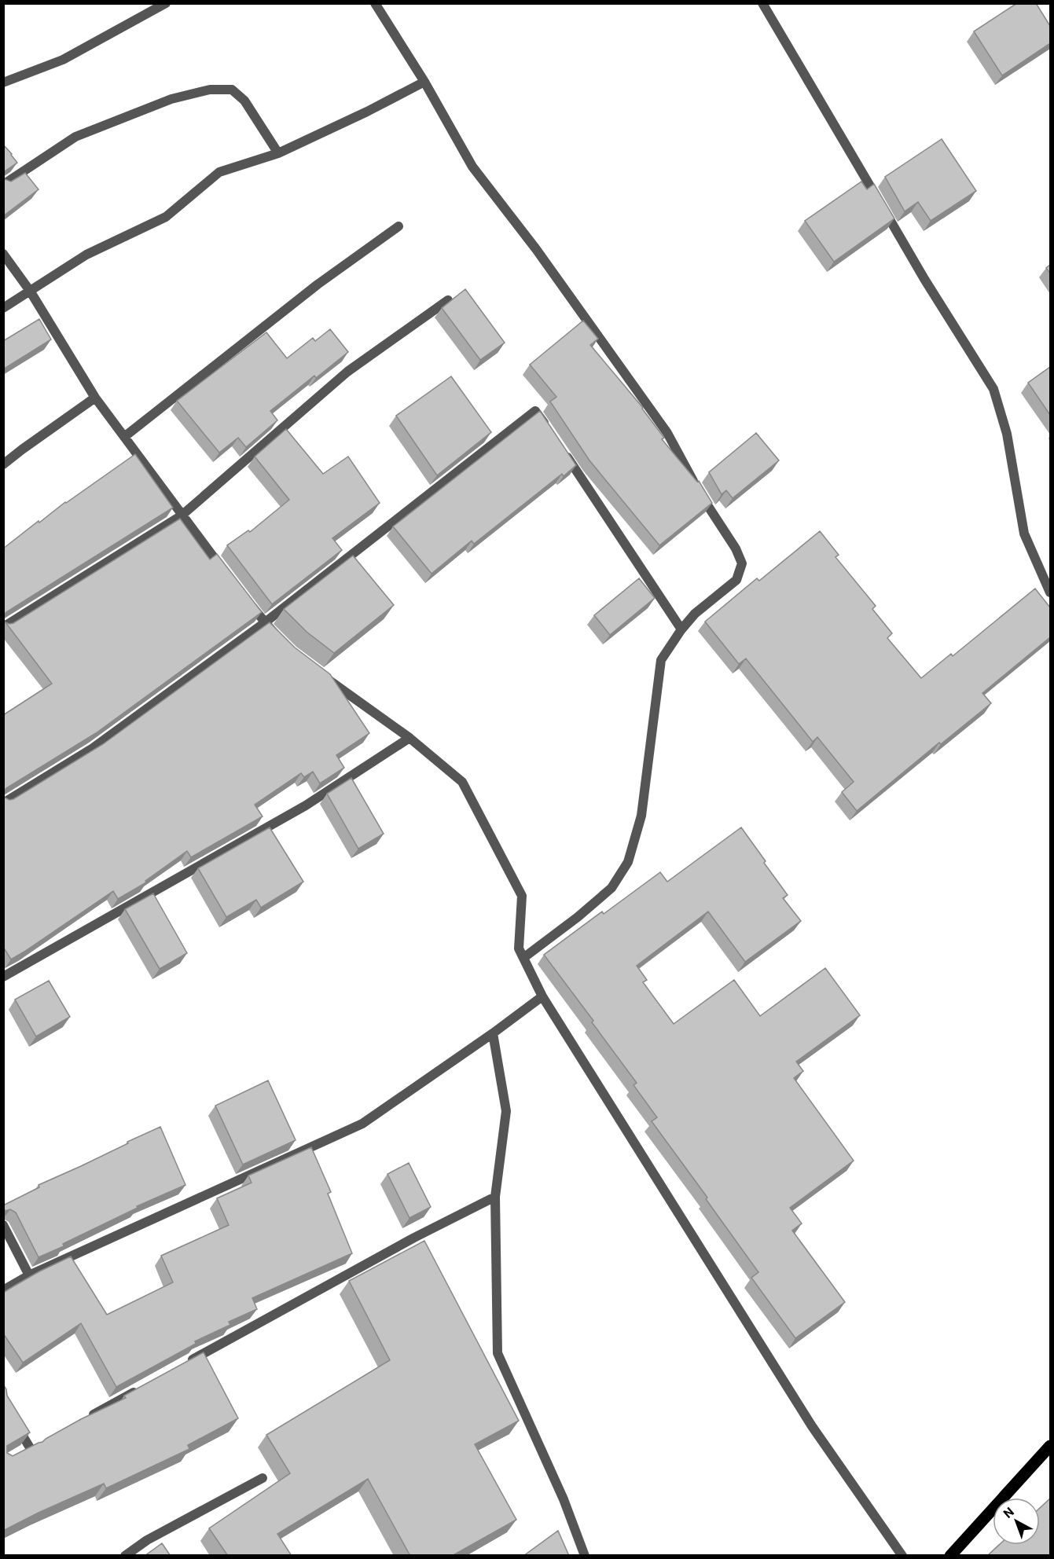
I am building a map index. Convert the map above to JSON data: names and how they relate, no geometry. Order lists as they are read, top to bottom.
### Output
{
  "north": "top left"
}
